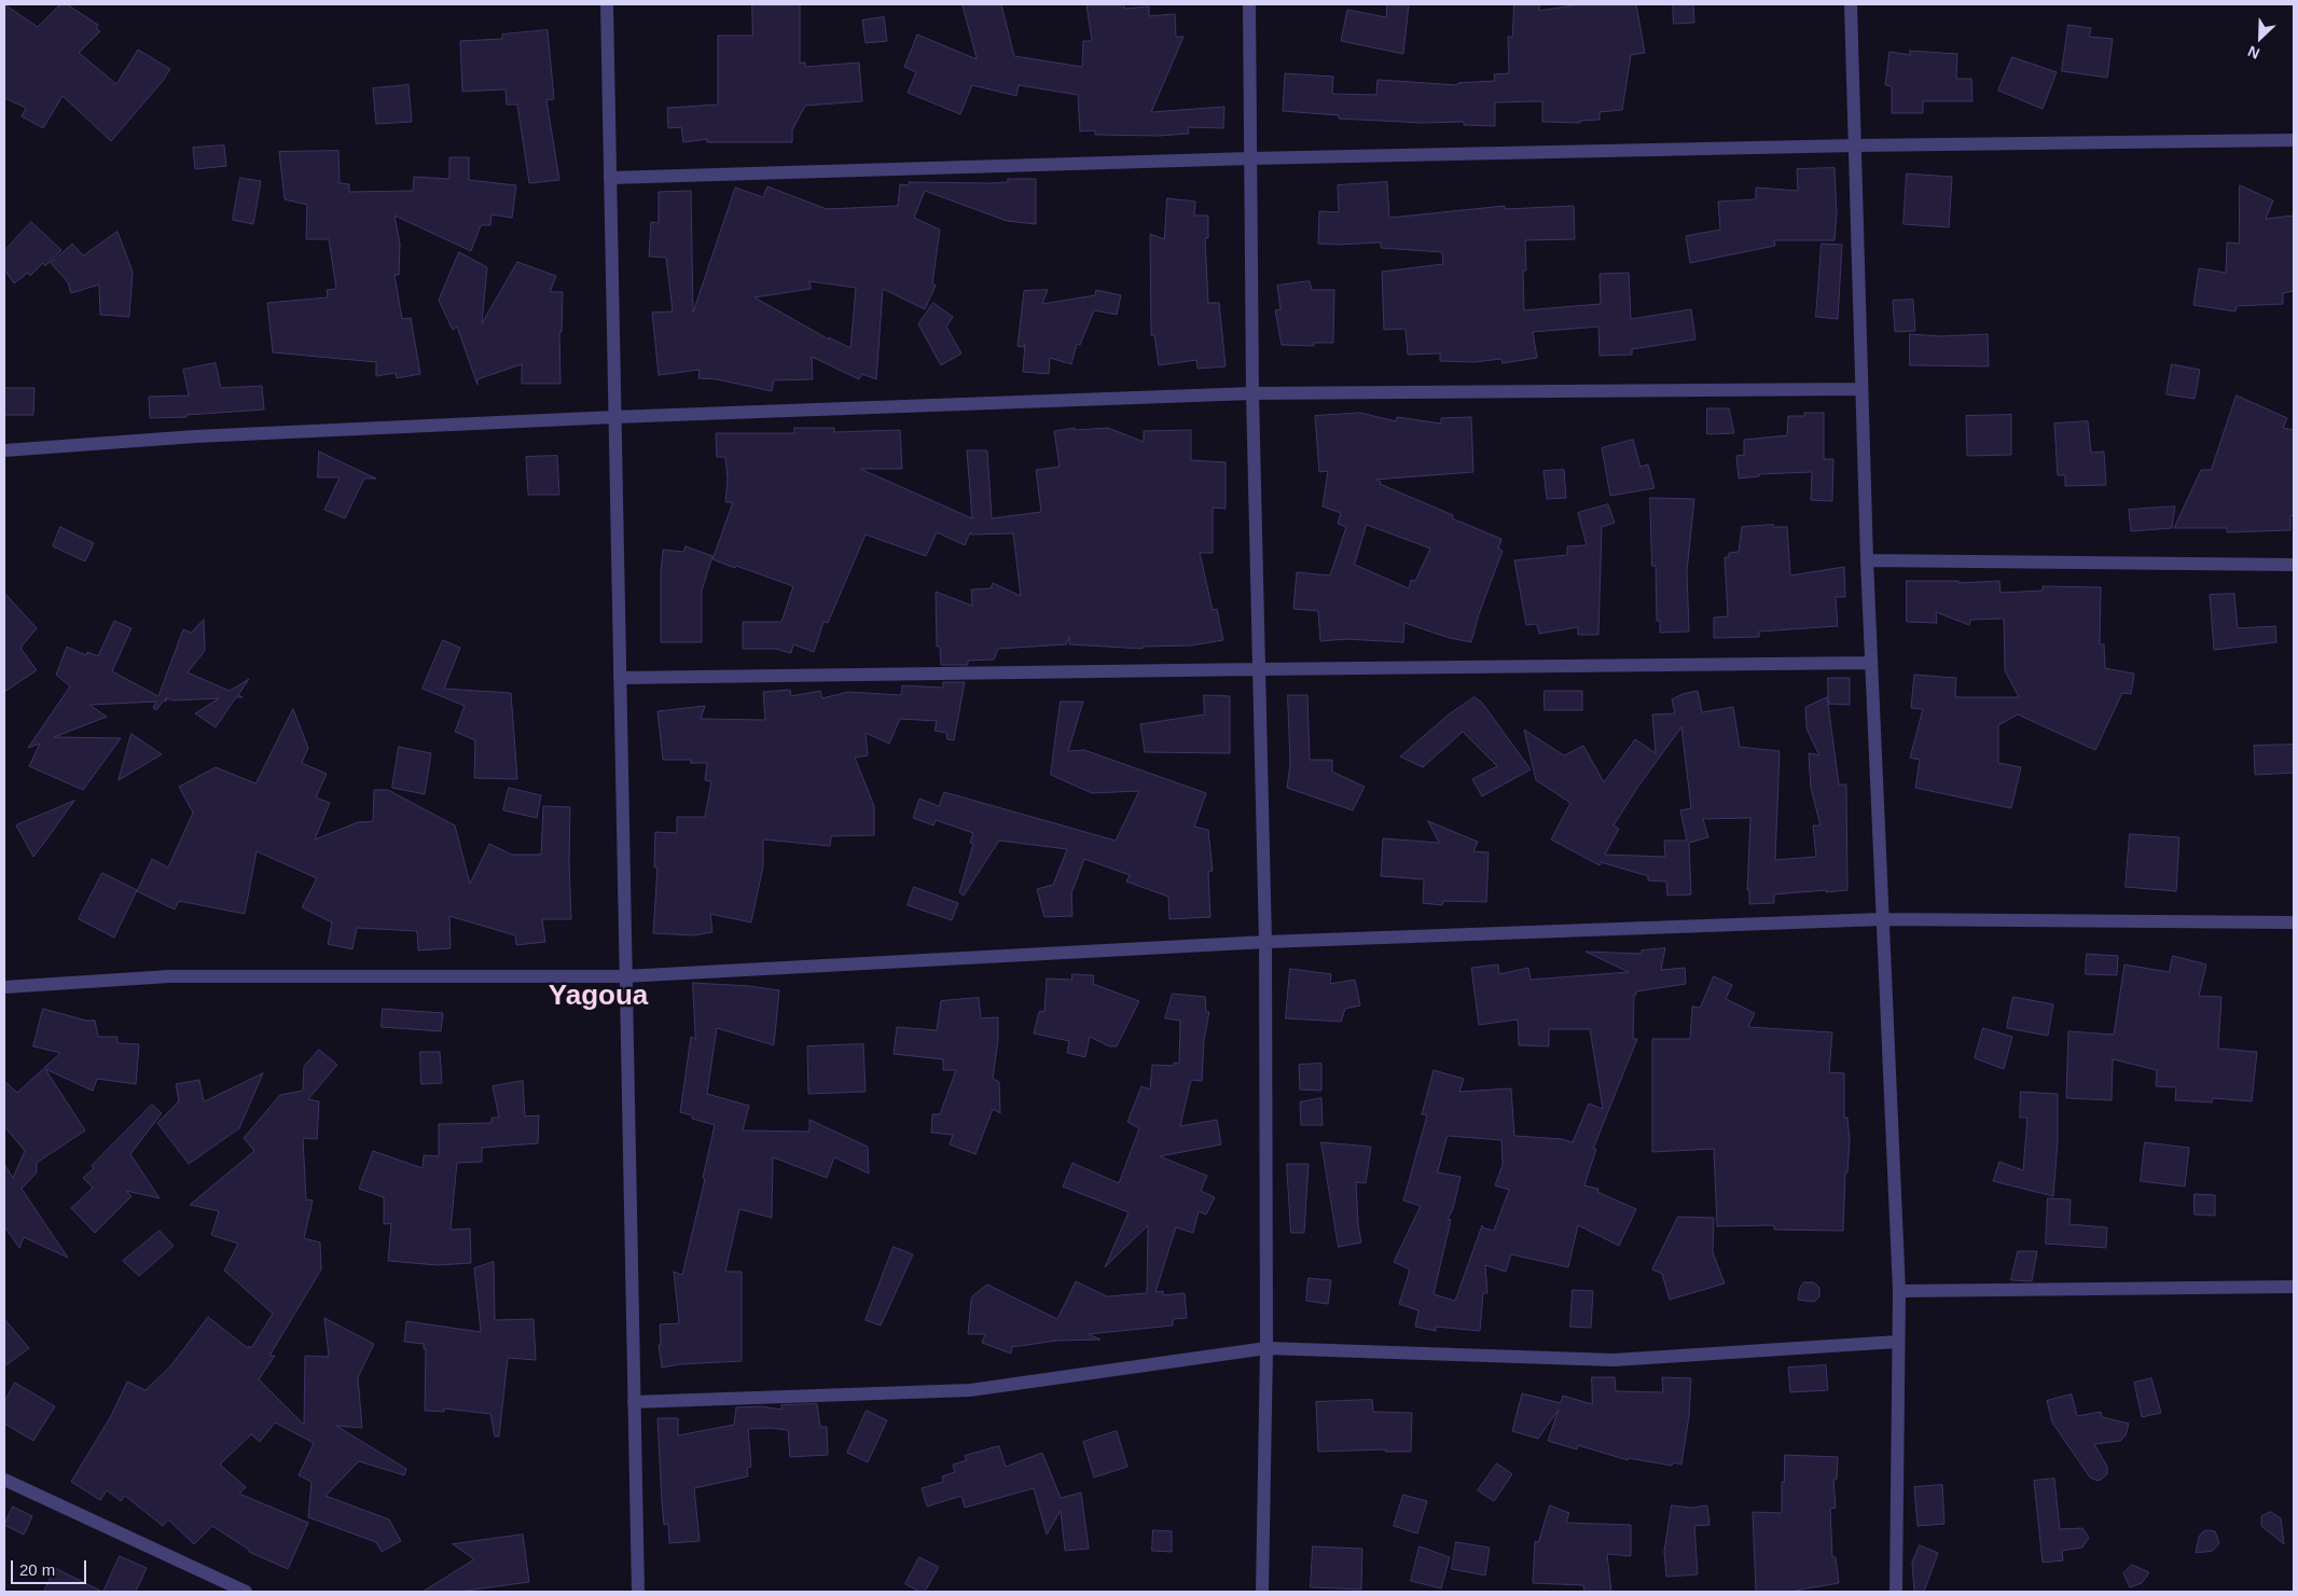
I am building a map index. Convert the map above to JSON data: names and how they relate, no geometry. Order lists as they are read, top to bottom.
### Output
{
  "districts": ["Yagoua"],
  "scale_bar": "20 m",
  "north": "bottom left"
}
